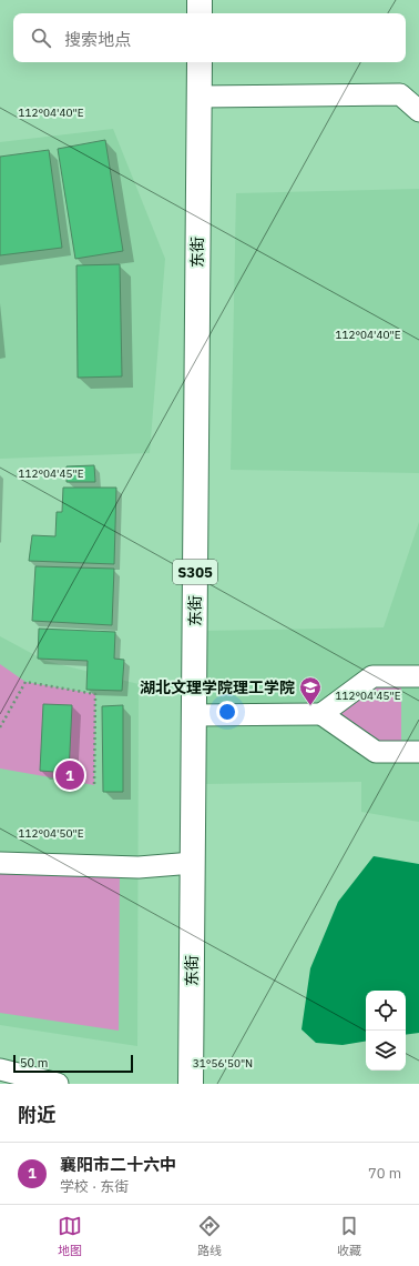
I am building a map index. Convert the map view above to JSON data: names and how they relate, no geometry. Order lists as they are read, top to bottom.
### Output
{
  "streets": {
    "main road": ["东街", "S305"]
  },
  "places": {
    "school or university": ["湖北文理学院理工学院"]
  },
  "scale_bar": "50 m",
  "page": {
    "search": "搜索地点",
    "pins": "1",
    "scale": "50 m",
    "heading": "附近",
    "list": [
      {
        "mark": "1",
        "name": "襄阳市二十六中",
        "note": "学校 · 东街",
        "value": "70 m"
      }
    ],
    "nav": ["地图", "路线", "收藏"]
  },
  "coordinates": [
    "112°04'40\"E",
    "112°04'45\"E",
    "112°04'50\"E",
    "31°56'50\"N"
  ]
}
